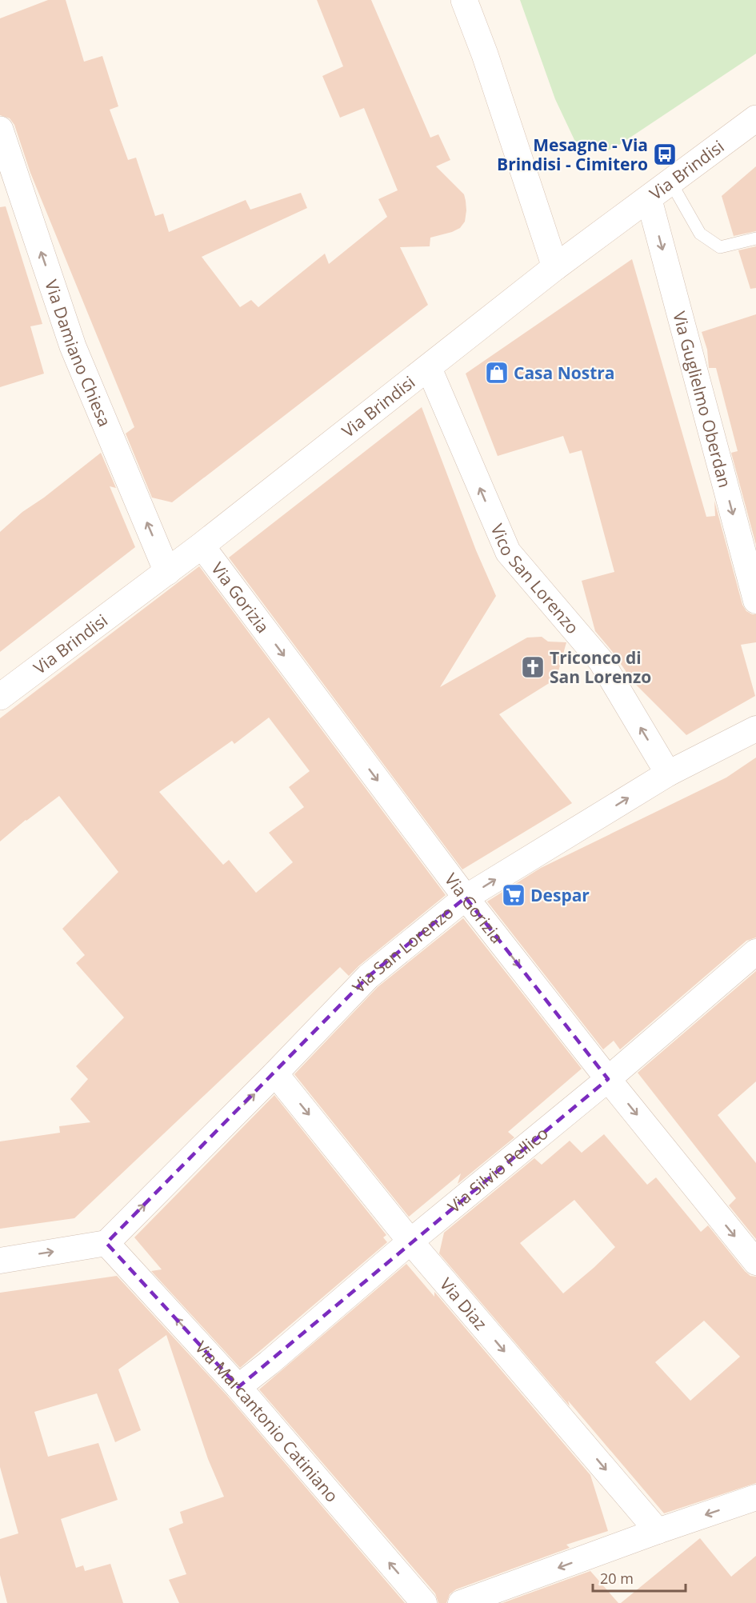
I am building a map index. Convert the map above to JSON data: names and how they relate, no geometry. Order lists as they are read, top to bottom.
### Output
{
  "streets": {
    "main road": ["Via Brindisi", "Via Damiano Chiesa"],
    "street": [
      "Via Guglielmo Oberdan",
      "Vico San Lorenzo",
      "Via Gorizia",
      "Via San Lorenzo",
      "Via Silvio Pellico",
      "Via Diaz",
      "Via Marcantonio Catiniano"
    ]
  },
  "crossings": [
    ["Via Brindisi", "Via Damiano Chiesa"],
    ["Via Brindisi", "Via Guglielmo Oberdan"],
    ["Via Brindisi", "Vico San Lorenzo"],
    ["Via Brindisi", "Via Gorizia"],
    ["Vico San Lorenzo", "Via San Lorenzo"],
    ["Via Gorizia", "Via San Lorenzo"],
    ["Via Gorizia", "Via Silvio Pellico"],
    ["Via San Lorenzo", "Via Diaz"],
    ["Via San Lorenzo", "Via Marcantonio Catiniano"],
    ["Via Silvio Pellico", "Via Diaz"],
    ["Via Silvio Pellico", "Via Marcantonio Catiniano"]
  ],
  "one_way": [
    "Via Damiano Chiesa",
    "Via Guglielmo Oberdan",
    "Vico San Lorenzo",
    "Via Gorizia",
    "Via San Lorenzo",
    "Via Diaz",
    "Via Marcantonio Catiniano"
  ],
  "places": {
    "bus stop": ["Mesagne - Via Brindisi - Cimitero"],
    "shop": ["Casa Nostra"],
    "church": ["Triconco di San Lorenzo"],
    "supermarket": ["Despar"]
  },
  "scale_bar": "20 m"
}
